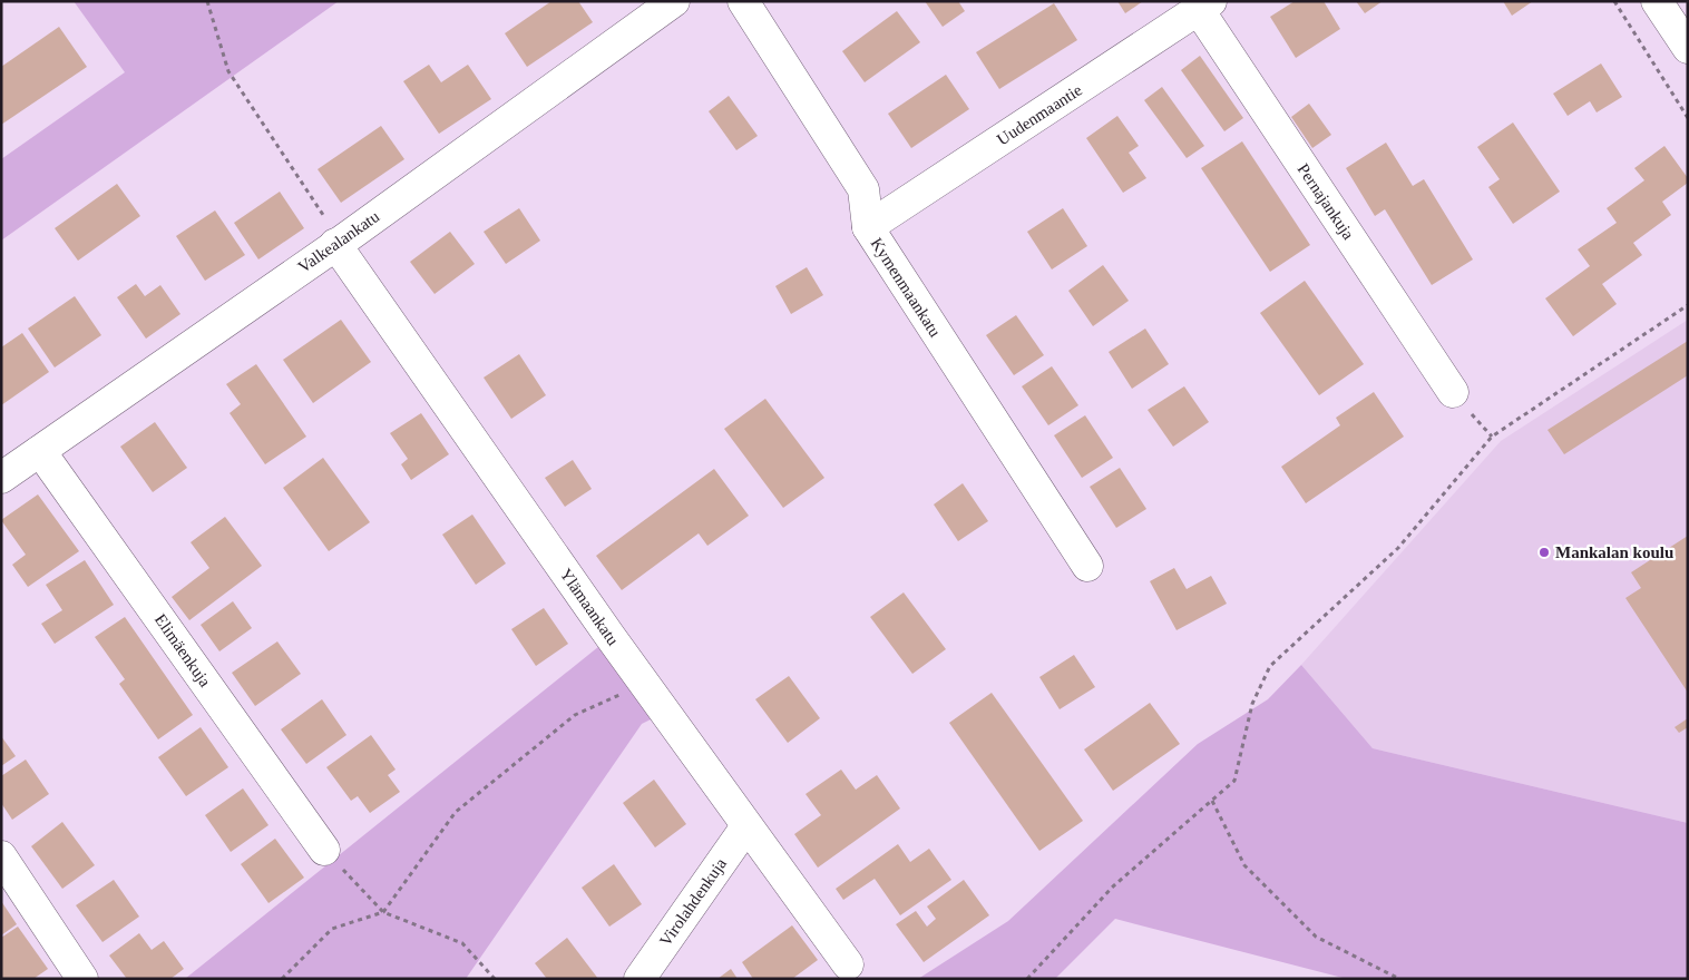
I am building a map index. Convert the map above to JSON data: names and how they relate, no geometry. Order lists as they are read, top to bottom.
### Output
{
  "streets": {
    "street": [
      "Uudenmaantie",
      "Pernajankuja",
      "Valkealankatu",
      "Kymenmaankatu",
      "Ylämaankatu",
      "Elimäenkuja",
      "Virolahdenkuja"
    ]
  },
  "crossings": [
    ["Uudenmaantie", "Pernajankuja"],
    ["Uudenmaantie", "Kymenmaankatu"],
    ["Valkealankatu", "Ylämaankatu"],
    ["Valkealankatu", "Elimäenkuja"],
    ["Ylämaankatu", "Virolahdenkuja"]
  ],
  "places": ["Mankalan koulu"]
}
